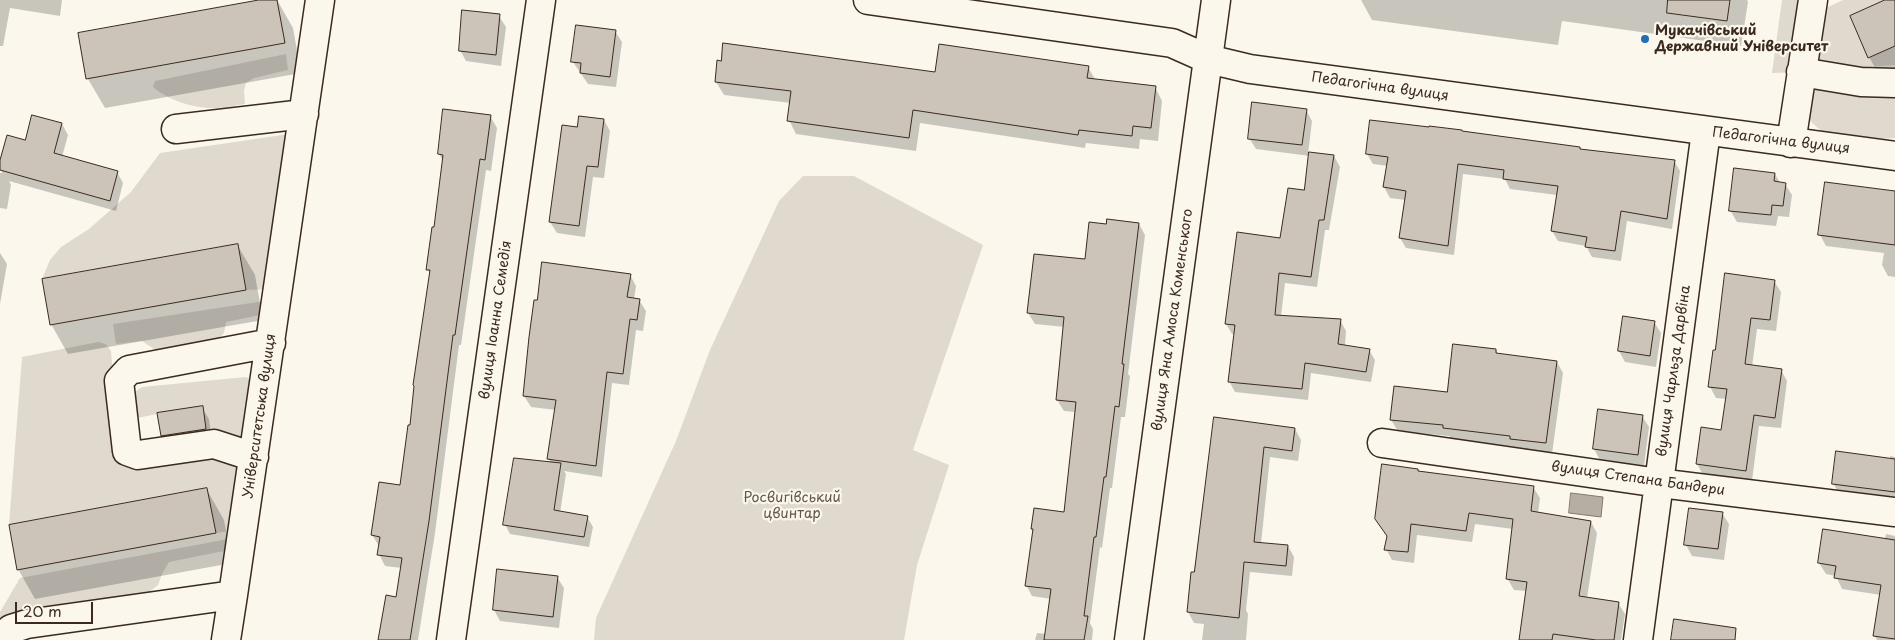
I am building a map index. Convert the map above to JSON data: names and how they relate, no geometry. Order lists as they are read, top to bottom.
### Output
{
  "streets": {
    "street": [
      "Педагогічна вулиця",
      "вулиця Іоанна Семедія",
      "вулиця Яна Амоса Коменського",
      "вулиця Чарльза Дарвіна",
      "Університетська вулиця",
      "вулиця Степана Бандери"
    ]
  },
  "crossings": [
    ["Педагогічна вулиця", "вулиця Яна Амоса Коменського"],
    ["Педагогічна вулиця", "вулиця Чарльза Дарвіна"],
    ["вулиця Чарльза Дарвіна", "вулиця Степана Бандери"]
  ],
  "parks": ["Росвигівський цвинтар"],
  "places": ["Мукачівський Державний Університет"],
  "scale_bar": "20 m"
}
